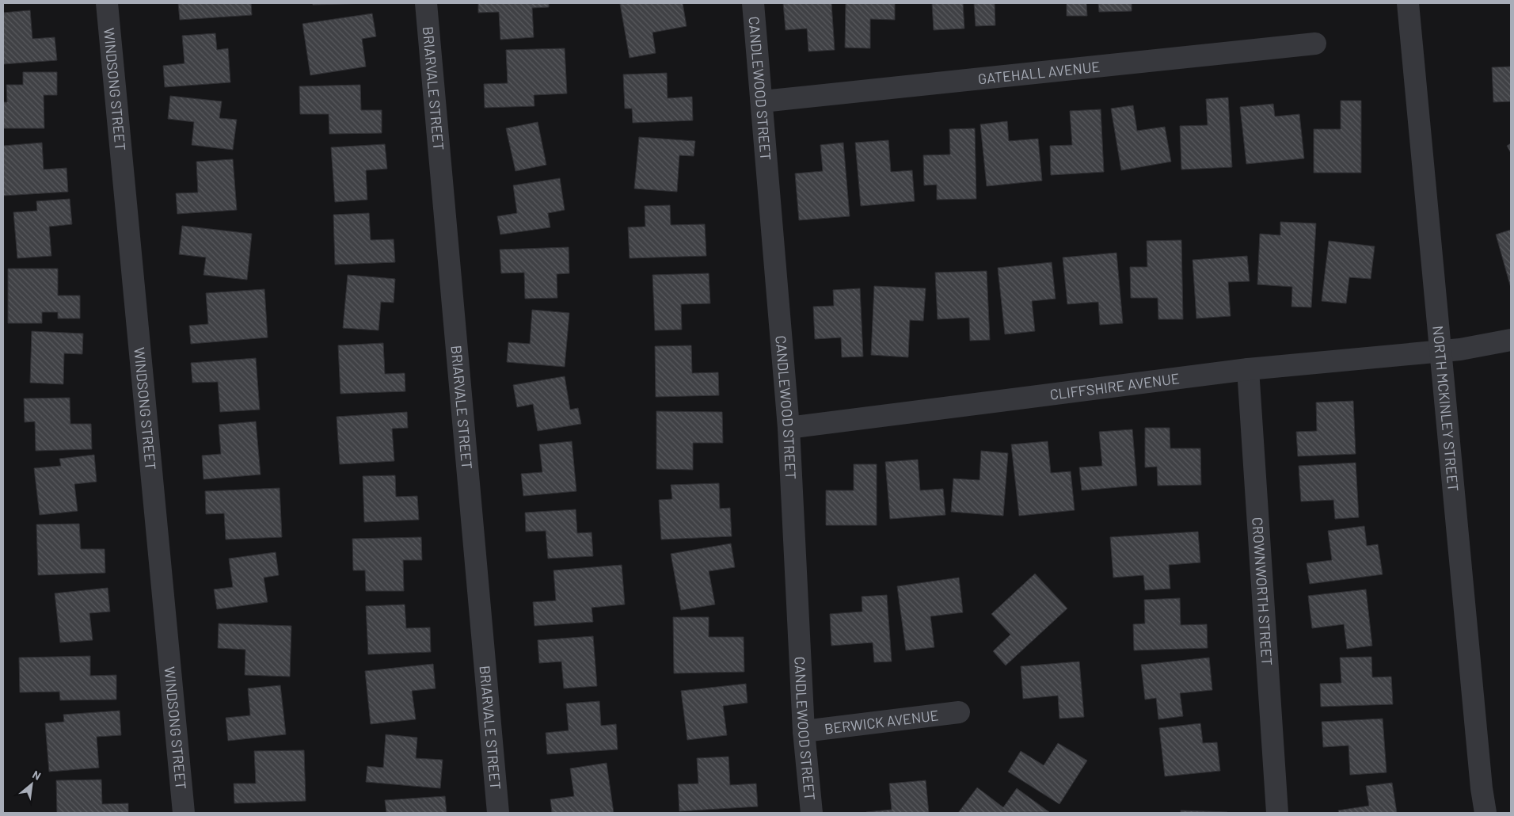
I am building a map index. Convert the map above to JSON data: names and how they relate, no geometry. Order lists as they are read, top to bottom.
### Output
{
  "streets": {
    "street": [
      "GATEHALL AVENUE",
      "CANDLEWOOD STREET",
      "WINDSONG STREET",
      "BRIARVALE STREET",
      "CLIFFSHIRE AVENUE",
      "NORTH MCKINLEY STREET",
      "CROWNWORTH STREET",
      "BERWICK AVENUE"
    ]
  },
  "crossings": [
    ["GATEHALL AVENUE", "CANDLEWOOD STREET"],
    ["CANDLEWOOD STREET", "CLIFFSHIRE AVENUE"],
    ["CANDLEWOOD STREET", "BERWICK AVENUE"],
    ["CLIFFSHIRE AVENUE", "NORTH MCKINLEY STREET"],
    ["CLIFFSHIRE AVENUE", "CROWNWORTH STREET"]
  ],
  "north": "top right"
}
